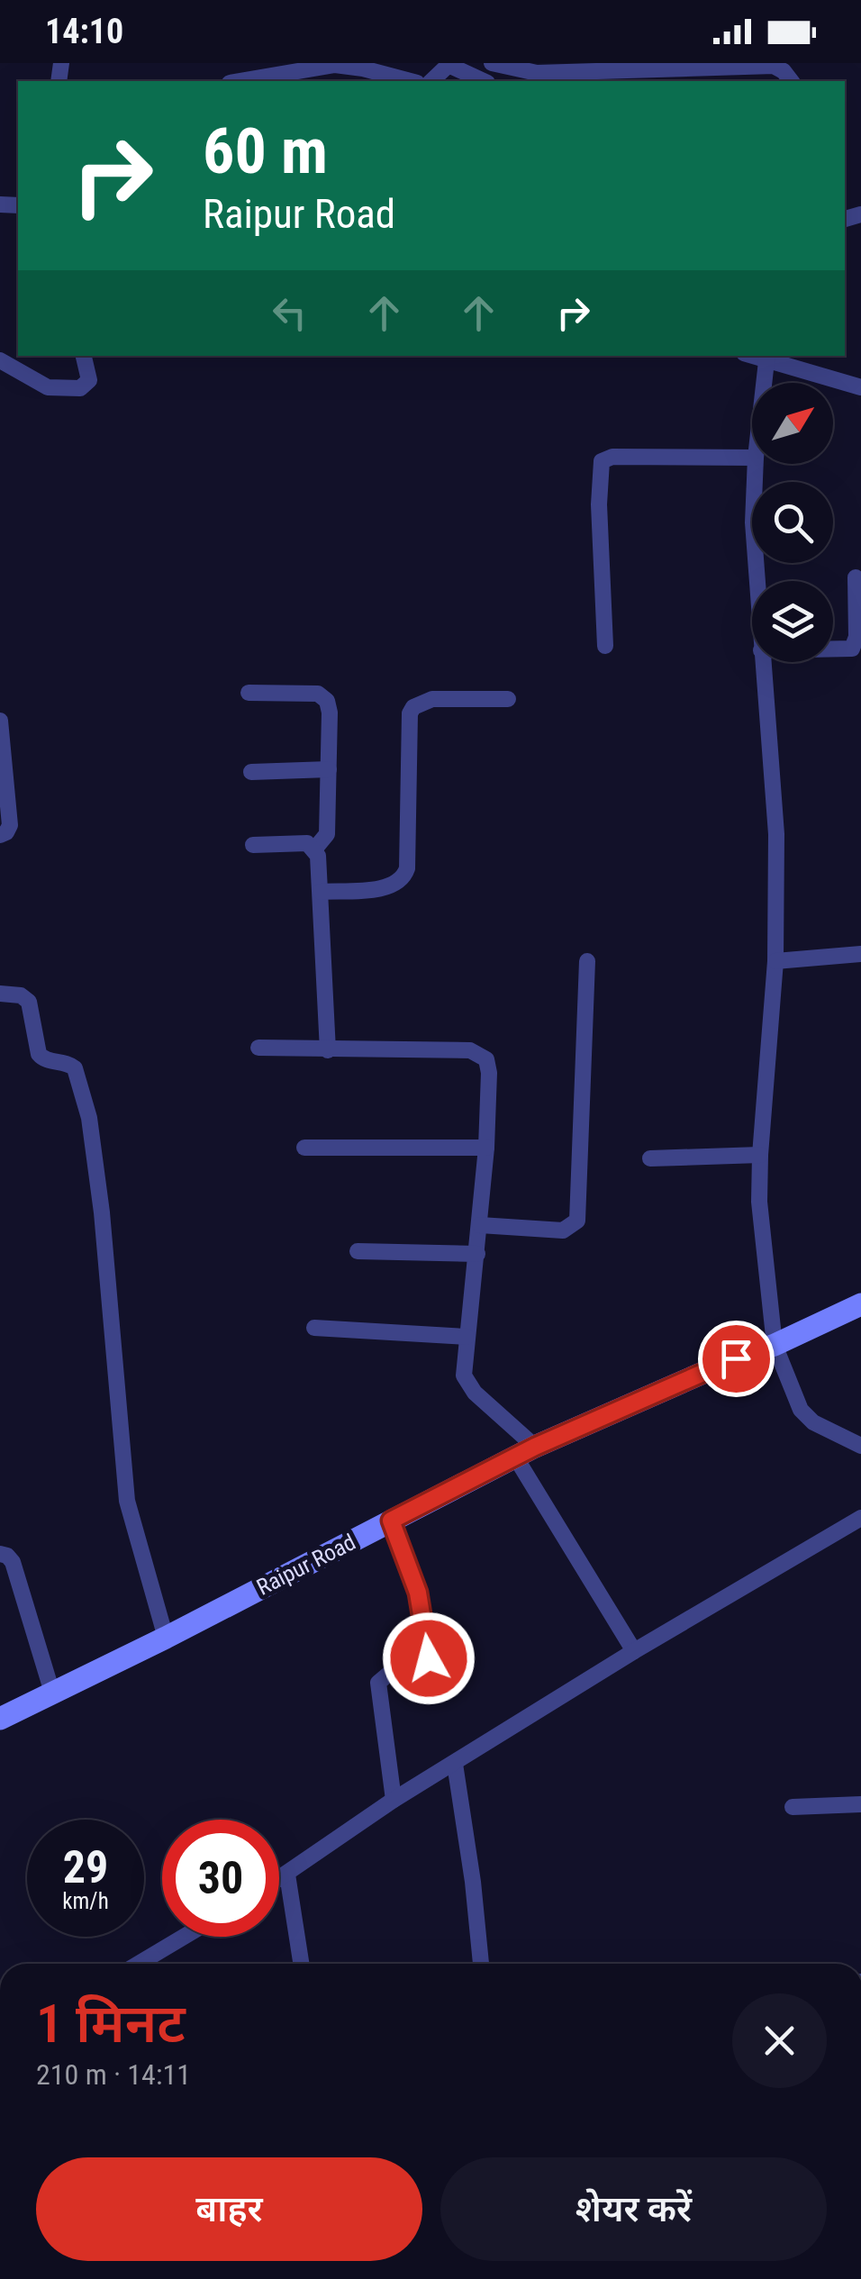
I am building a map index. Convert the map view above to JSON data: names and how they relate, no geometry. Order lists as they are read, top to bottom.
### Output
{
  "streets": {
    "main road": ["Raipur Road"]
  },
  "north": "top right",
  "page": {
    "status": "14:10",
    "turn": ["60 m", "Raipur Road"],
    "speed": "29 km/h",
    "limit": "30",
    "heading": ["1 मिनट", "210 m · 14:11"],
    "buttons": ["बाहर", "शेयर करें"]
  }
}
